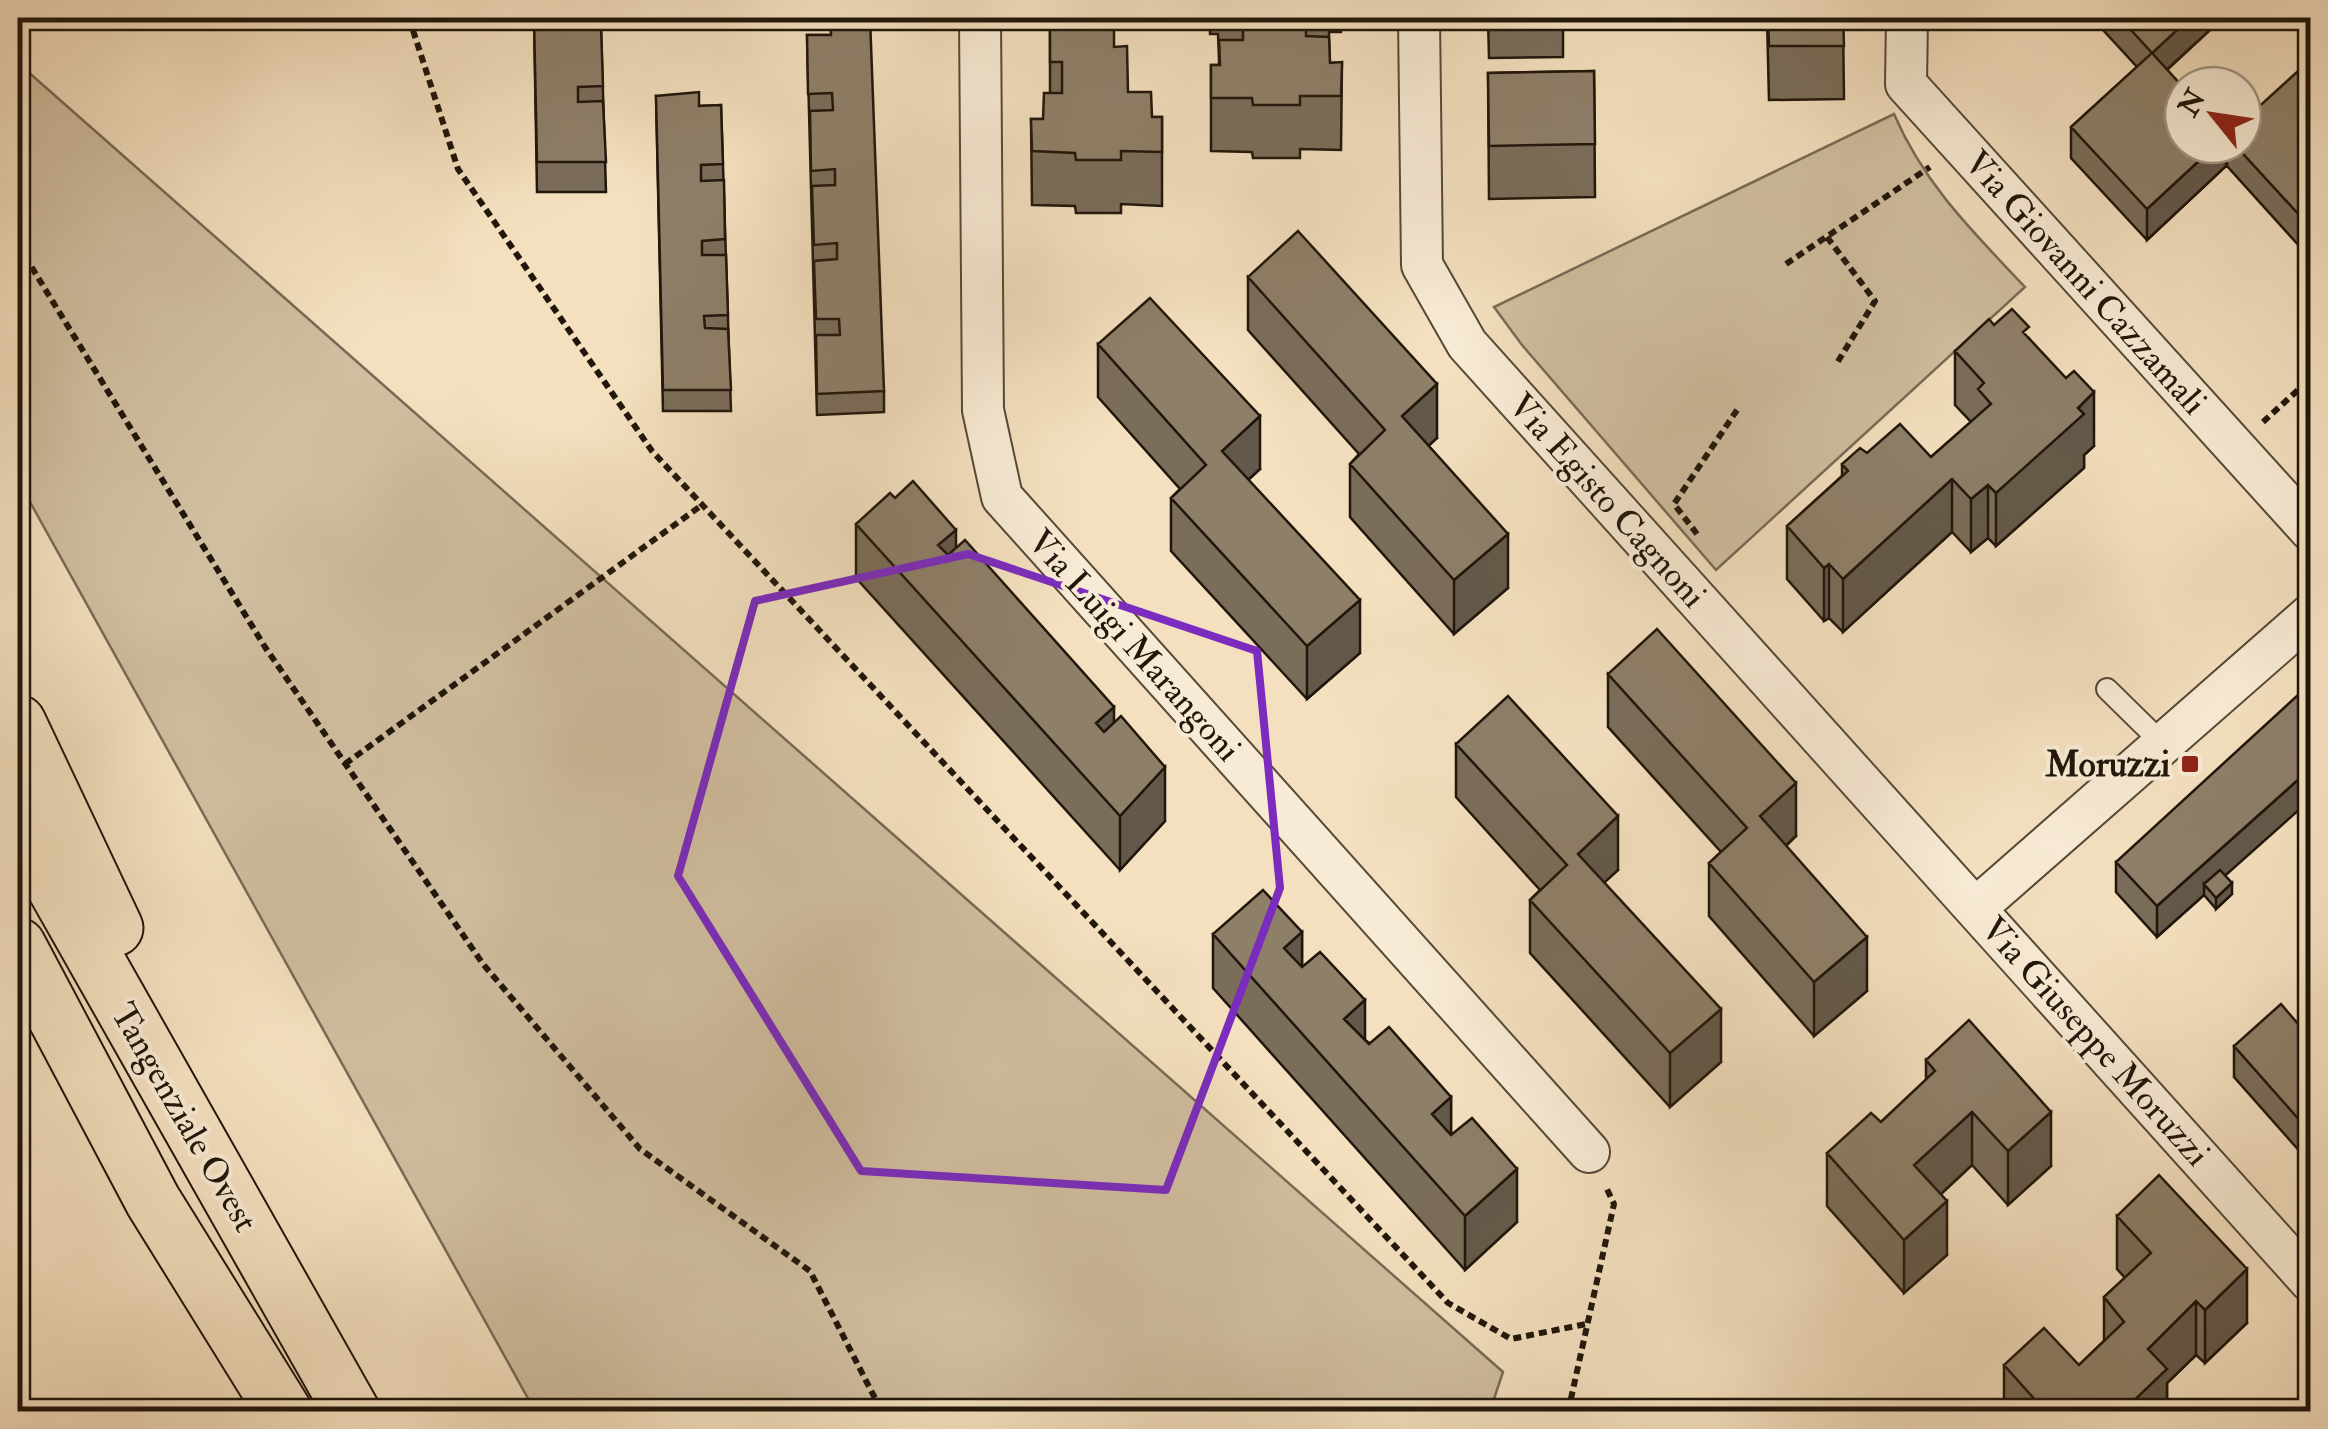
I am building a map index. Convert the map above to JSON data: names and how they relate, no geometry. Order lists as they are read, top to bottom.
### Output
{
  "streets": {
    "highway": ["Tangenziale Ovest"],
    "street": [
      "Via Giovanni Cazzamali",
      "Via Egisto Cagnoni",
      "Via Luigi Marangoni",
      "Via Giuseppe Moruzzi"
    ]
  },
  "crossings": [
    ["Via Egisto Cagnoni", "Via Giuseppe Moruzzi"]
  ],
  "places": {
    "transit": ["Moruzzi"]
  },
  "north": "top left"
}
